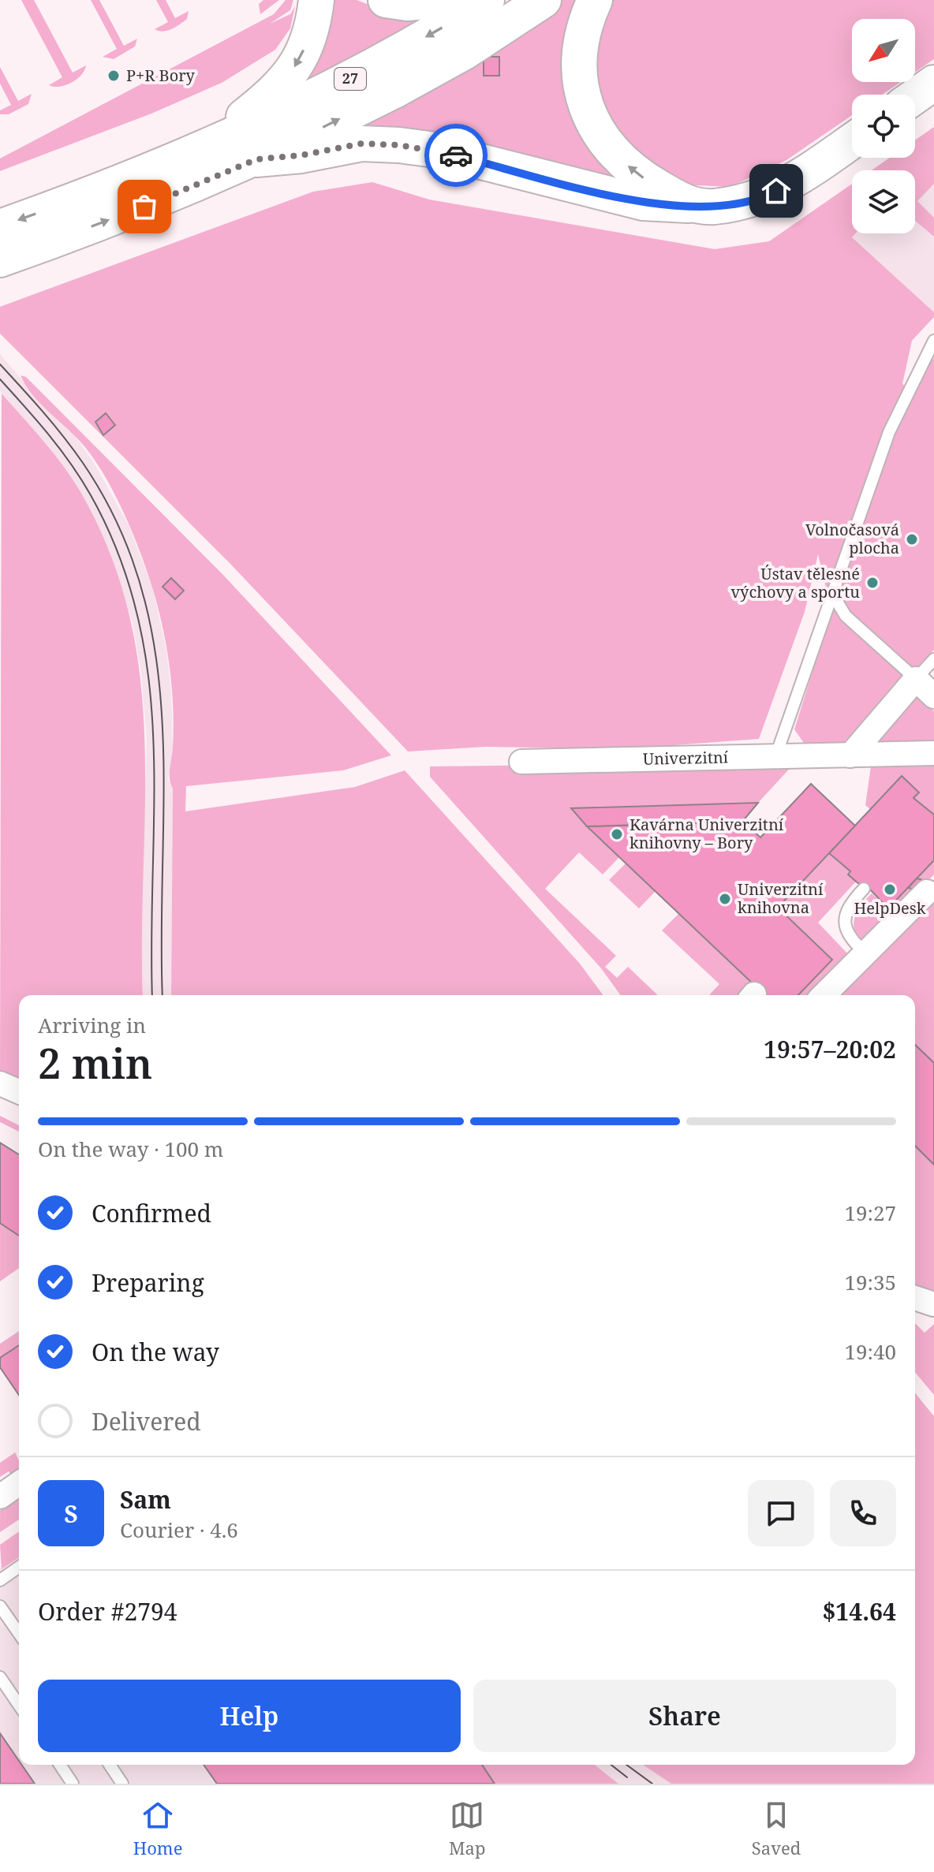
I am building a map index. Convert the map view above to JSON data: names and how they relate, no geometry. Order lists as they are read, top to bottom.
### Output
{
  "streets": {
    "main road": ["27"],
    "street": ["Univerzitní"]
  },
  "places": [
    "P+R Bory",
    "Volnočasová plocha",
    "Ústav tělesné výchovy a sportu",
    "Kavárna Univerzitní knihovny – Bory",
    "HelpDesk",
    "Univerzitní knihovna"
  ],
  "north": "bottom left",
  "page": {
    "heading": ["2 min", "Arriving in", "19:57–20:02"],
    "panel": [
      "Sam",
      "Courier · 4.6",
      "Order #2794",
      "$14.64"
    ],
    "bar": "On the way · 100 m",
    "list": [
      ["Confirmed", "19:27"],
      ["Preparing", "19:35"],
      ["On the way", "19:40"],
      "Delivered"
    ],
    "round": "S",
    "buttons": ["Help", "Share"],
    "tabs": ["Home", "Map", "Saved"]
  }
}
